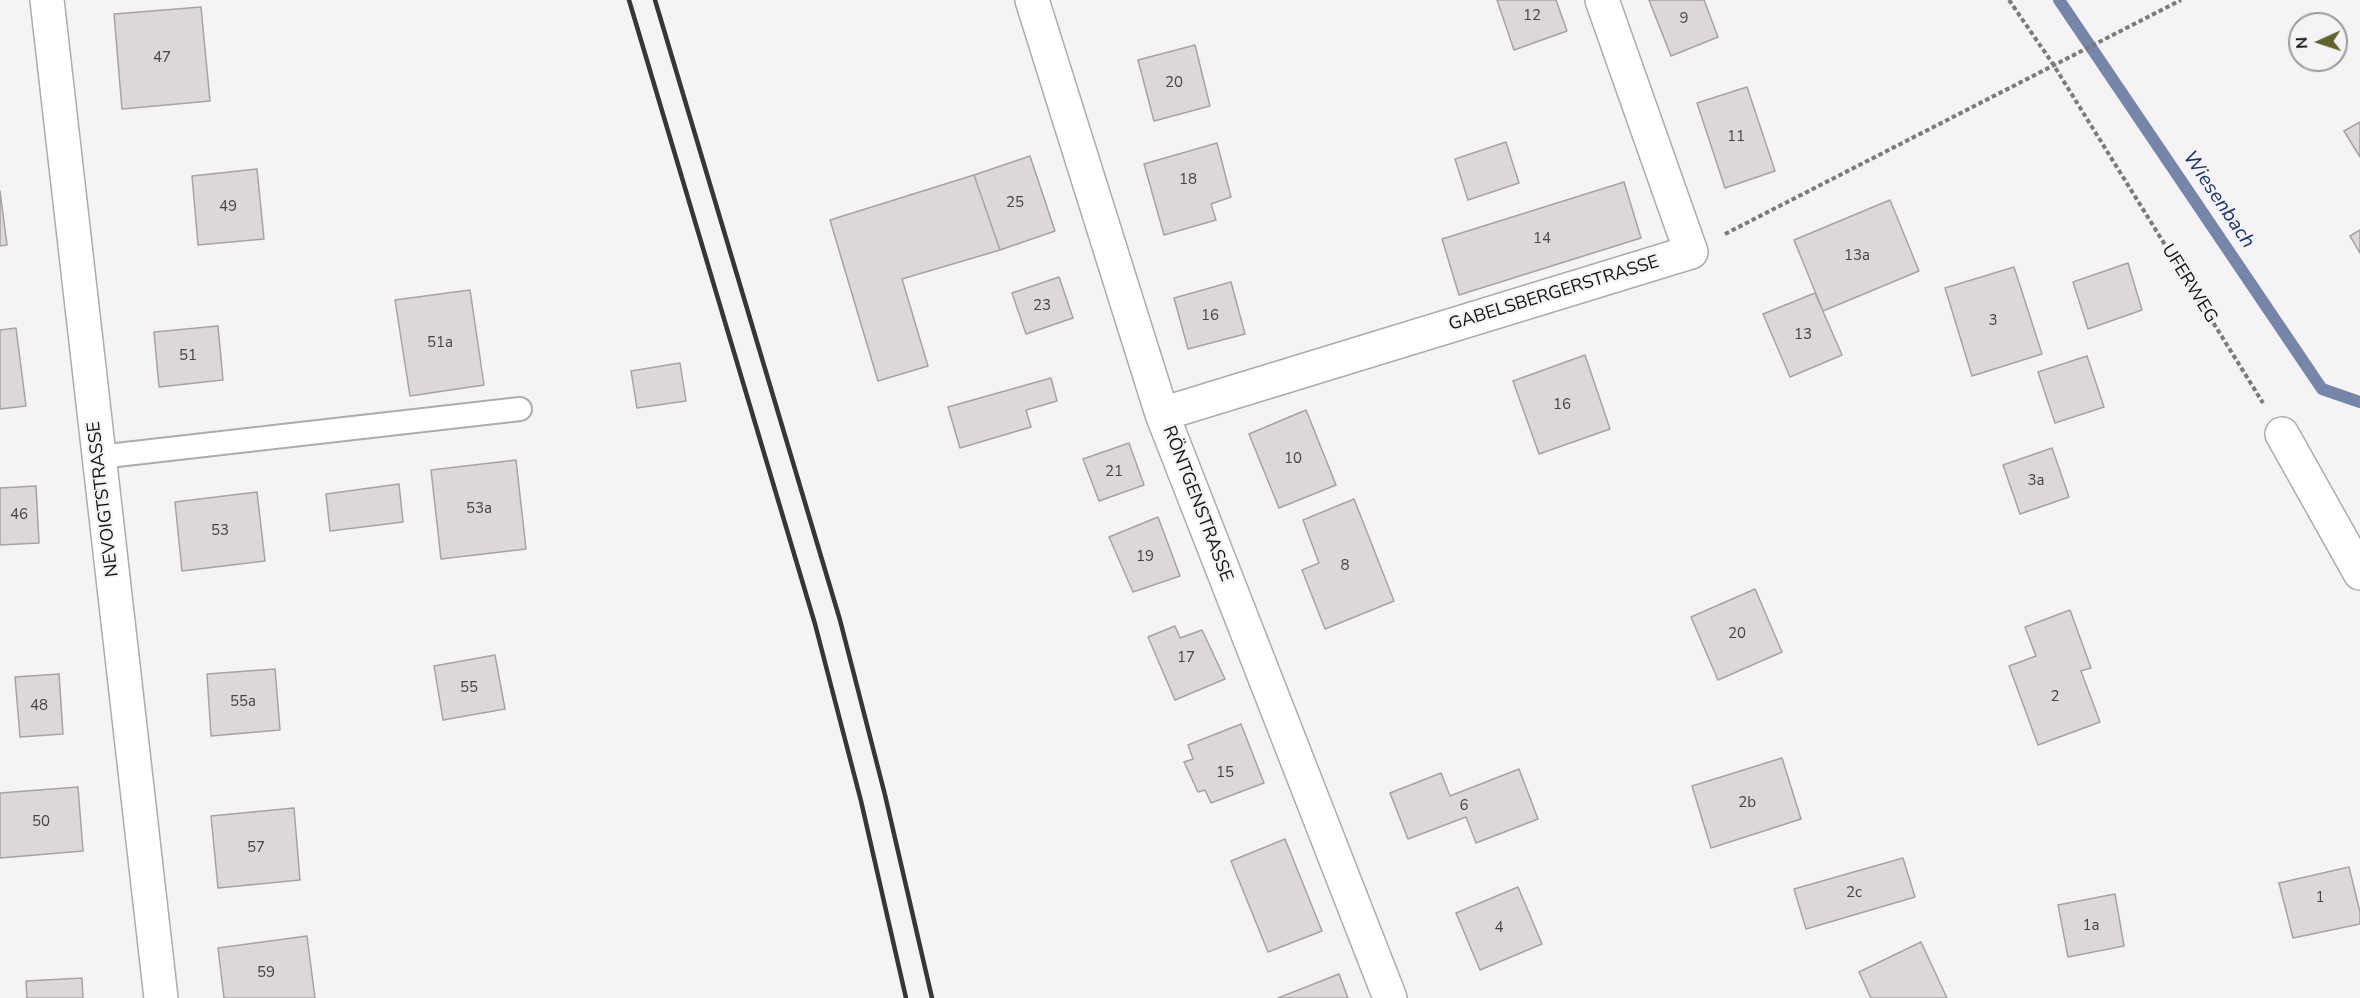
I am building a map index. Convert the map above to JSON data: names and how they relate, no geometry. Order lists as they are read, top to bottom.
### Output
{
  "streets": {
    "street": ["GABELSBERGERSTRASSE", "NEVOIGTSTRASSE", "RÖNTGENSTRASSE"],
    "path": ["UFERWEG"]
  },
  "crossings": [
    ["GABELSBERGERSTRASSE", "RÖNTGENSTRASSE"]
  ],
  "water": ["Wiesenbach"],
  "house_numbers": [
    "12",
    "9",
    "47",
    "20",
    "11",
    "18",
    "25",
    "49",
    "14",
    "13a",
    "23",
    "16",
    "3",
    "13",
    "51a",
    "51",
    "16",
    "10",
    "21",
    "3a",
    "53a",
    "46",
    "53",
    "19",
    "8",
    "20",
    "17",
    "55",
    "2",
    "55a",
    "48",
    "15",
    "2b",
    "6",
    "50",
    "57",
    "2c",
    "1",
    "1a",
    "4",
    "59"
  ],
  "north": "left"
}
